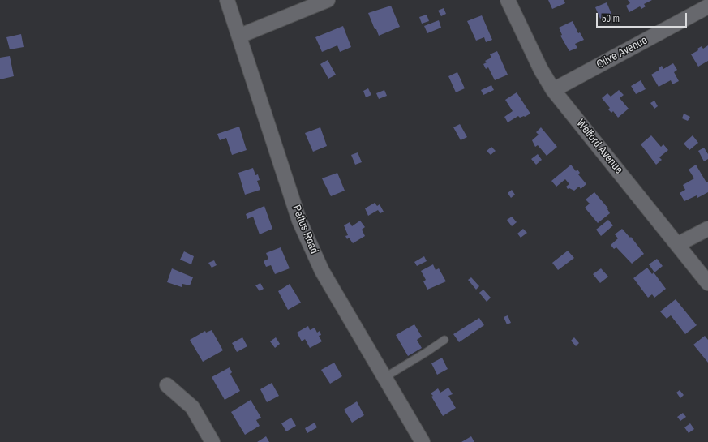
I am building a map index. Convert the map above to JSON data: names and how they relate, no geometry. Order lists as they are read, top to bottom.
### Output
{
  "streets": {
    "street": ["Olive Avenue", "Welford Avenue", "Pettus Road"]
  },
  "crossings": [
    ["Olive Avenue", "Welford Avenue"]
  ],
  "scale_bar": "50 m"
}
